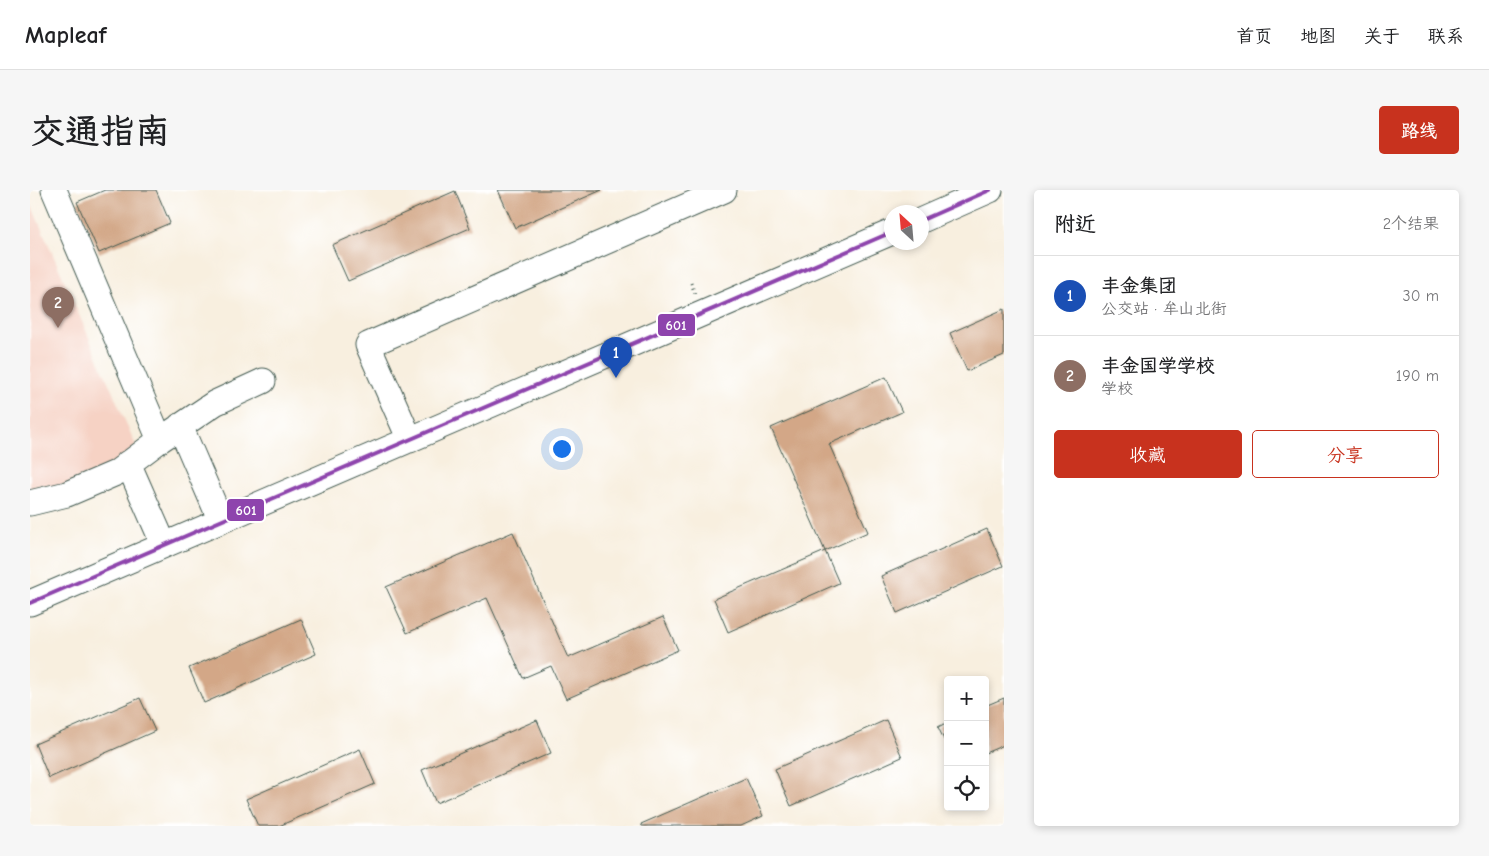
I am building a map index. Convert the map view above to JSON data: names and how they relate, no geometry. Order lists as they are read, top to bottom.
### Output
{
  "lines": ["transit line 601"],
  "north": "top left",
  "page": {
    "header": "Mapleaf",
    "nav": [
      "首页",
      "地图",
      "关于",
      "联系"
    ],
    "buttons": [
      "路线",
      ["收藏", "分享"]
    ],
    "title": "交通指南",
    "heading": ["附近", "2个结果"],
    "list": [
      {
        "mark": "1",
        "name": "丰金集团",
        "note": "公交站 · 牟山北街",
        "value": "30 m"
      },
      {
        "mark": "2",
        "name": "丰金国学学校",
        "note": "学校",
        "value": "190 m"
      }
    ],
    "pins": ["2", "1"],
    "map_buttons": ["+", "−"]
  }
}
